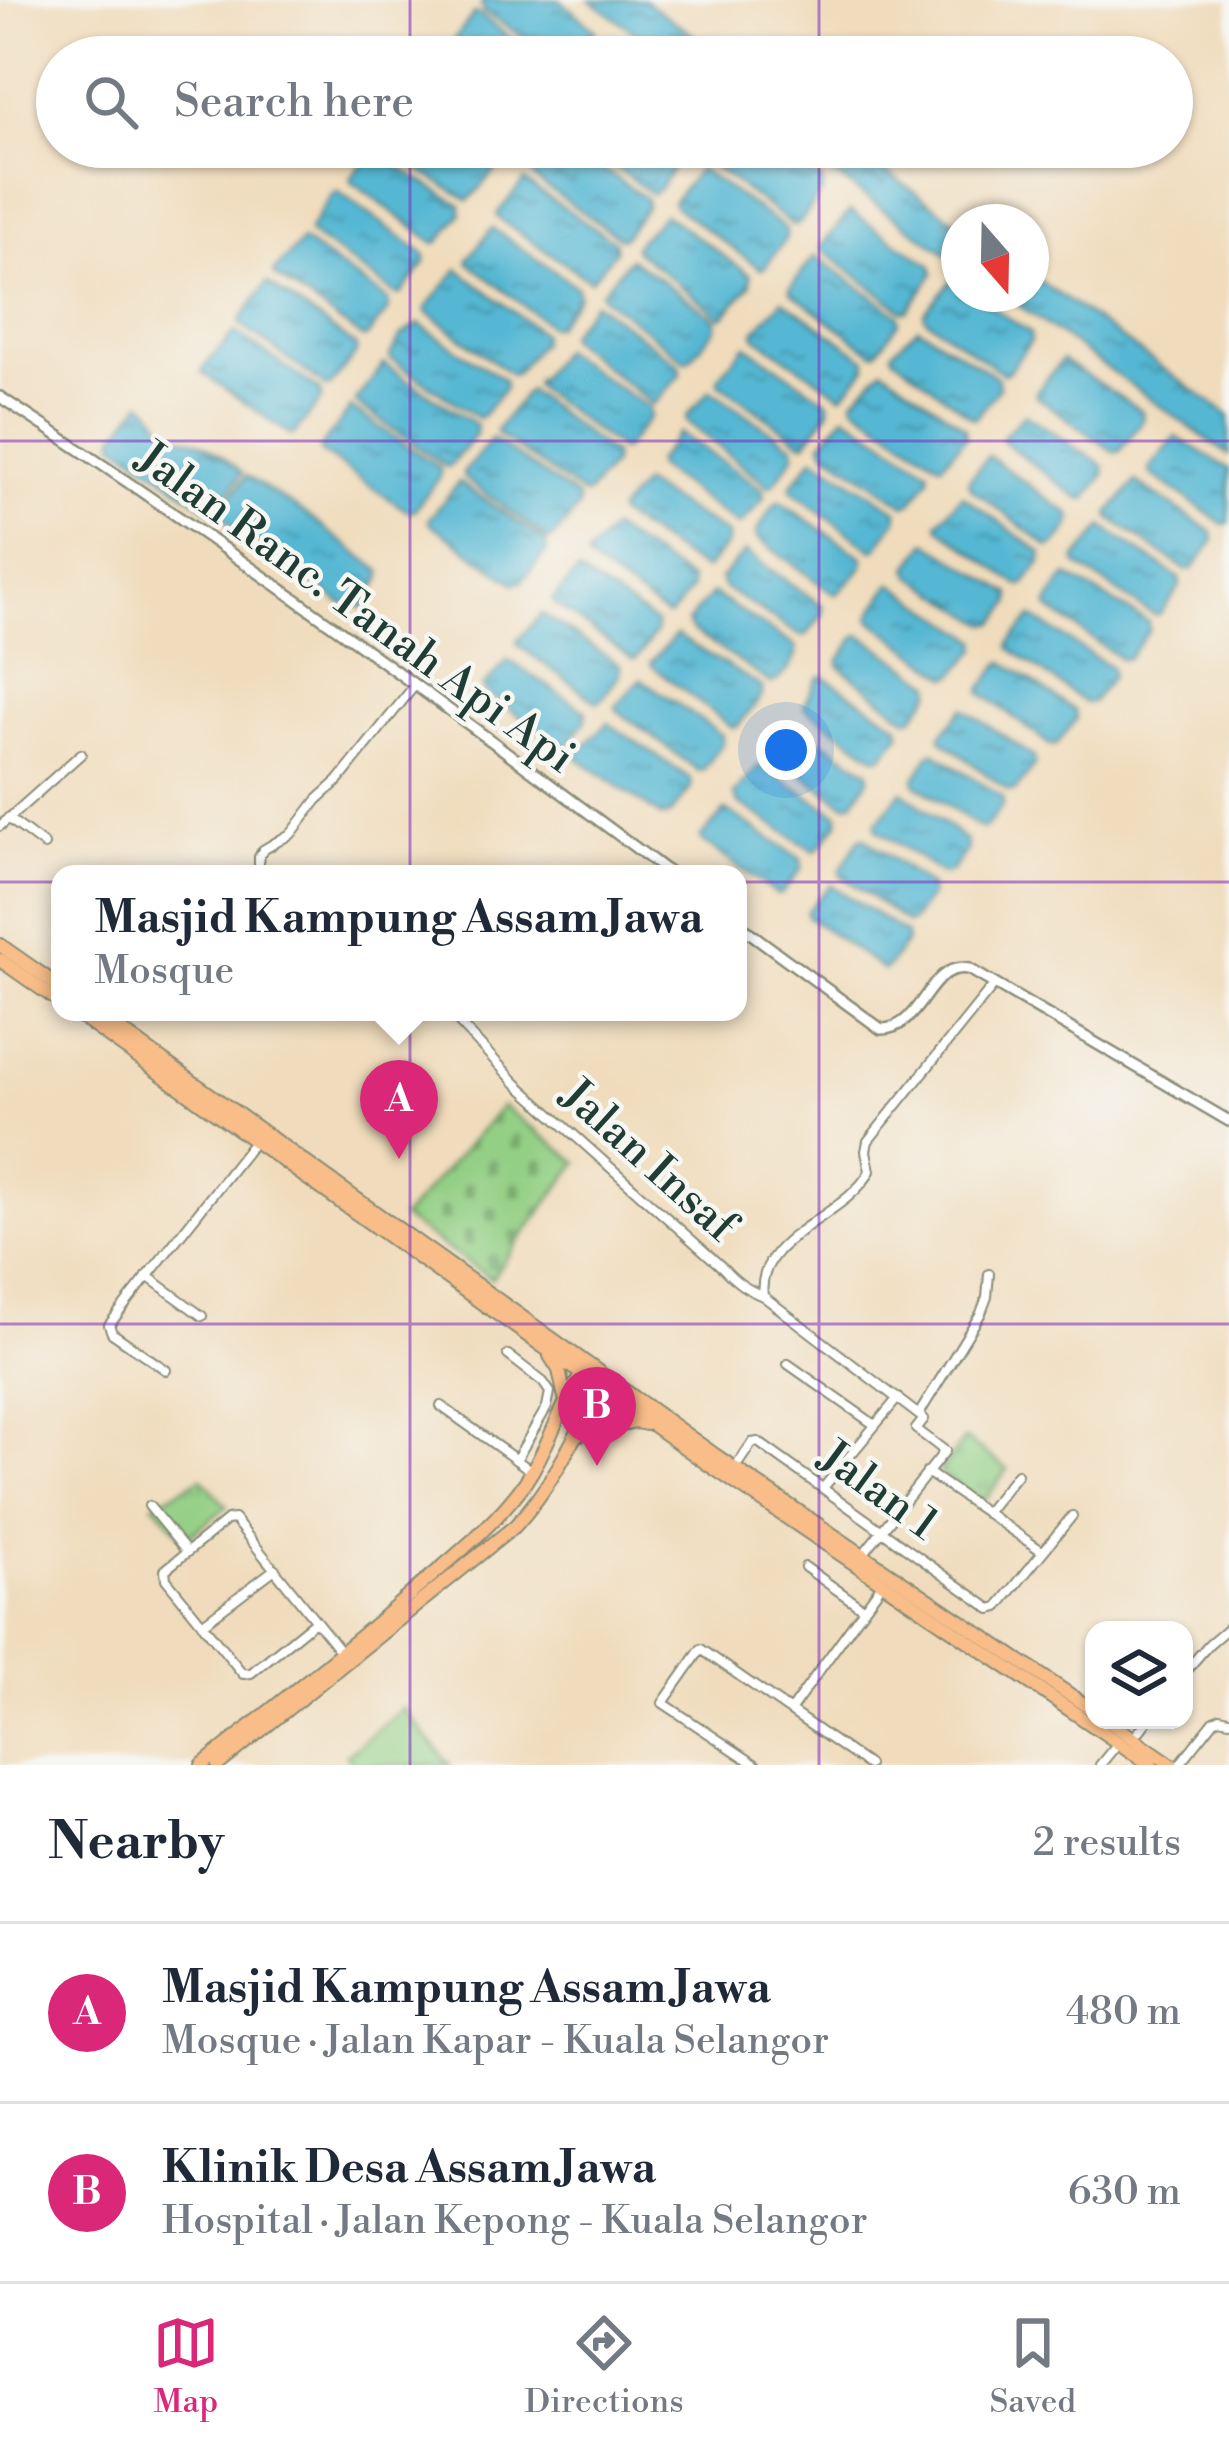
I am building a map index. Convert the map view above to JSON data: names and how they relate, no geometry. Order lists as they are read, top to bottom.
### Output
{
  "streets": {
    "street": ["Jalan Ranc. Tanah Api Api", "Jalan Insaf", "Jalan 1"]
  },
  "north": "bottom",
  "page": {
    "search": "Search here",
    "popup": ["Masjid Kampung Assam Jawa", "Mosque"],
    "pins": ["A", "B"],
    "heading": ["Nearby", "2 results"],
    "list": [
      {
        "mark": "A",
        "name": "Masjid Kampung Assam Jawa",
        "note": "Mosque · Jalan Kapar - Kuala Selangor",
        "value": "480 m"
      },
      {
        "mark": "B",
        "name": "Klinik Desa Assam Jawa",
        "note": "Hospital · Jalan Kepong - Kuala Selangor",
        "value": "630 m"
      }
    ],
    "nav": ["Map", "Directions", "Saved"]
  }
}
